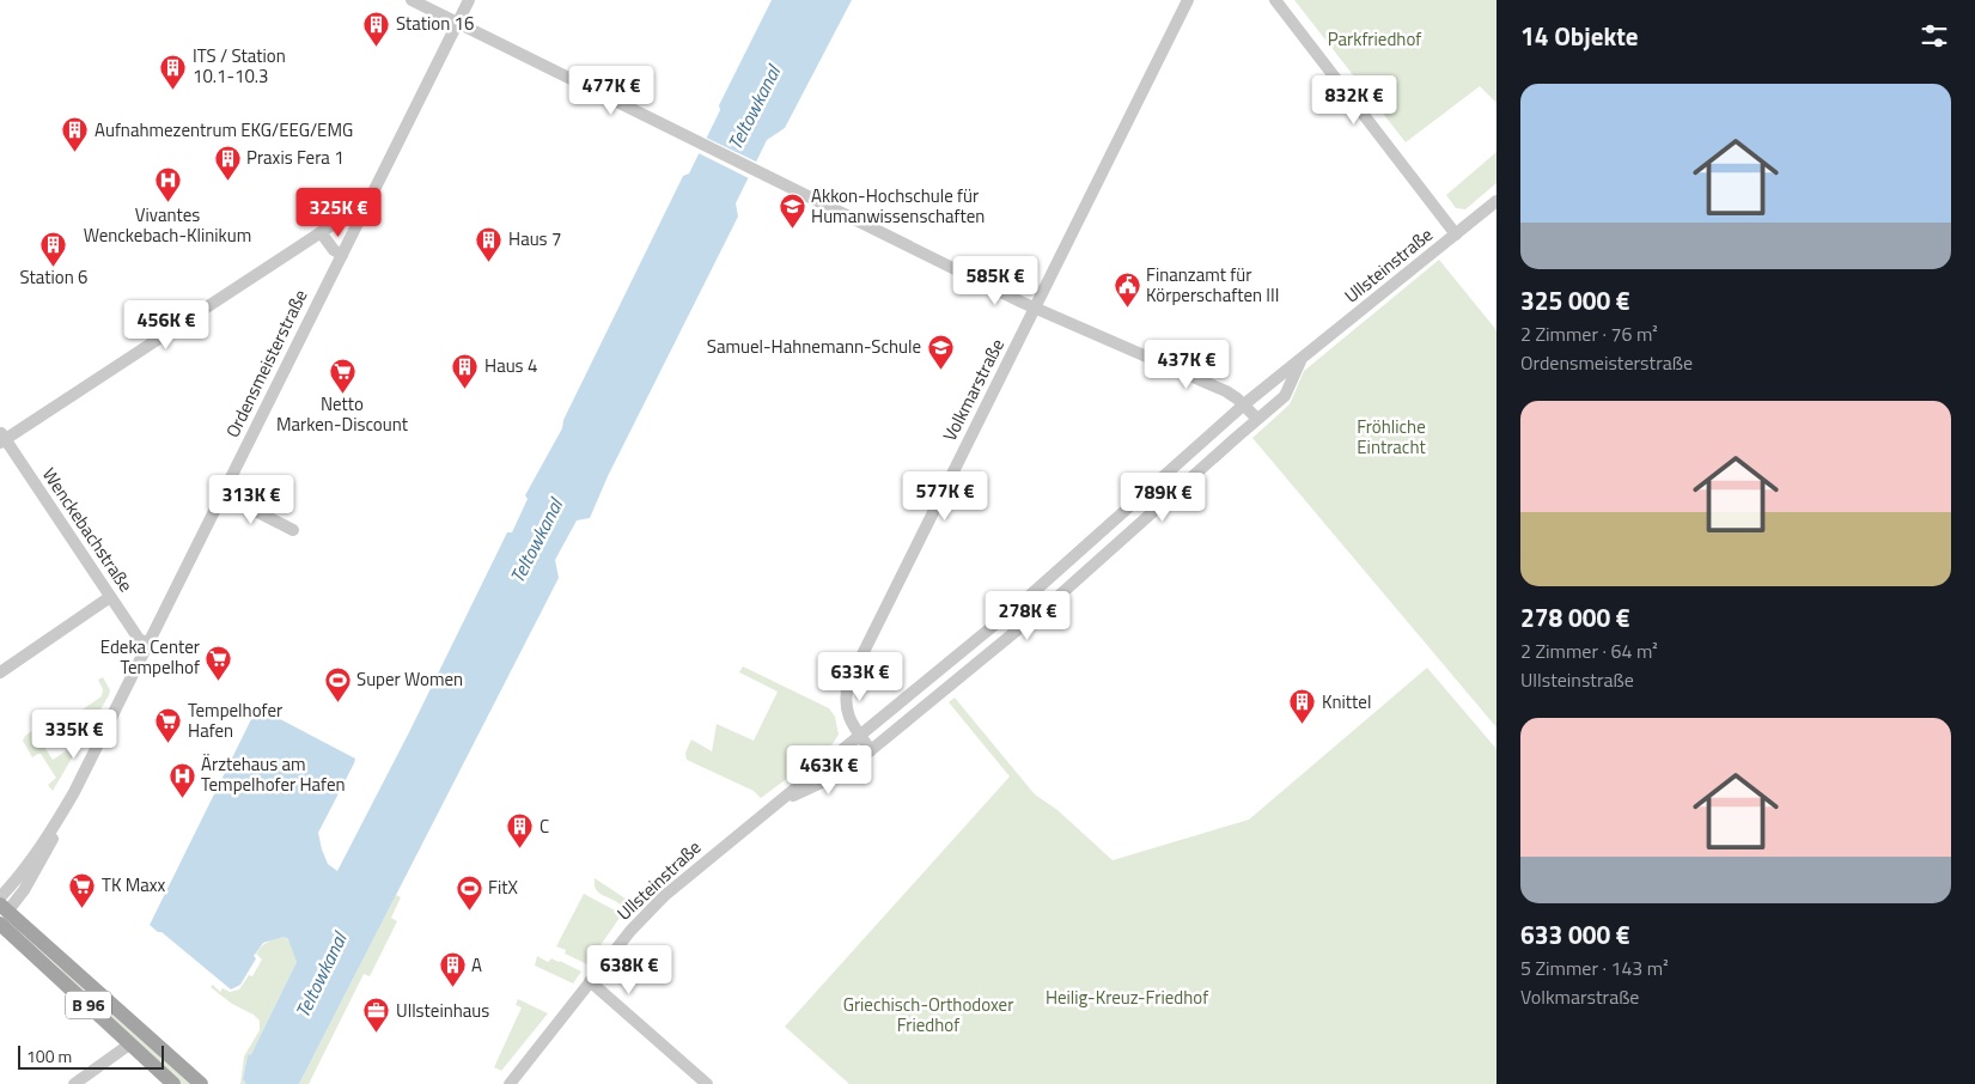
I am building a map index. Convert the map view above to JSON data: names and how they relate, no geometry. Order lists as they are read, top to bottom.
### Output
{
  "streets": {
    "main road": ["B 96"],
    "street": [
      "Ullsteinstraße",
      "Ordensmeisterstraße",
      "Volkmarstraße",
      "Wenckebachstraße"
    ]
  },
  "crossings": [
    ["Ullsteinstraße", "Volkmarstraße"],
    ["Ordensmeisterstraße", "Wenckebachstraße"],
    ["Ordensmeisterstraße", "B 96"]
  ],
  "water": ["Teltowkanal"],
  "parks": [
    "Parkfriedhof",
    "Fröhliche Eintracht",
    "Heilig-Kreuz-Friedhof",
    "Griechisch-Orthodoxer Friedhof"
  ],
  "places": {
    "building": [
      "Station 16",
      "ITS / Station 10.1-10.3",
      "Aufnahmezentrum EKG/EEG/EMG",
      "Praxis Fera 1",
      "Haus 7",
      "Station 6",
      "Haus 4",
      "Knittel",
      "C",
      "A"
    ],
    "hospital": ["Vivantes Wenckebach-Klinikum", "Ärztehaus am Tempelhofer Hafen"],
    "school or university": ["Akkon-Hochschule für Humanwissenschaften", "Samuel-Hahnemann-Schule"],
    "public building": ["Finanzamt für Körperschaften III"],
    "supermarket": [
      "Netto Marken-Discount",
      "Edeka Center Tempelhof",
      "Tempelhofer Hafen",
      "TK Maxx"
    ],
    "sports": ["Super Women", "FitX"],
    "office": ["Ullsteinhaus"]
  },
  "scale_bar": "100 m",
  "page": {
    "heading": "14 Objekte",
    "price": [
      "477K €",
      "832K €",
      "325K €",
      "585K €",
      "456K €",
      "437K €",
      "577K €",
      "789K €",
      "313K €",
      "278K €",
      "633K €",
      "335K €",
      "463K €",
      "638K €"
    ],
    "list": [
      {
        "name": "325 000 €",
        "note": "2 Zimmer · 76 m² · Ordensmeisterstraße"
      },
      {
        "name": "278 000 €",
        "note": "2 Zimmer · 64 m² · Ullsteinstraße"
      },
      {
        "name": "633 000 €",
        "note": "5 Zimmer · 143 m² · Volkmarstraße"
      }
    ],
    "scale": "100 m"
  }
}
